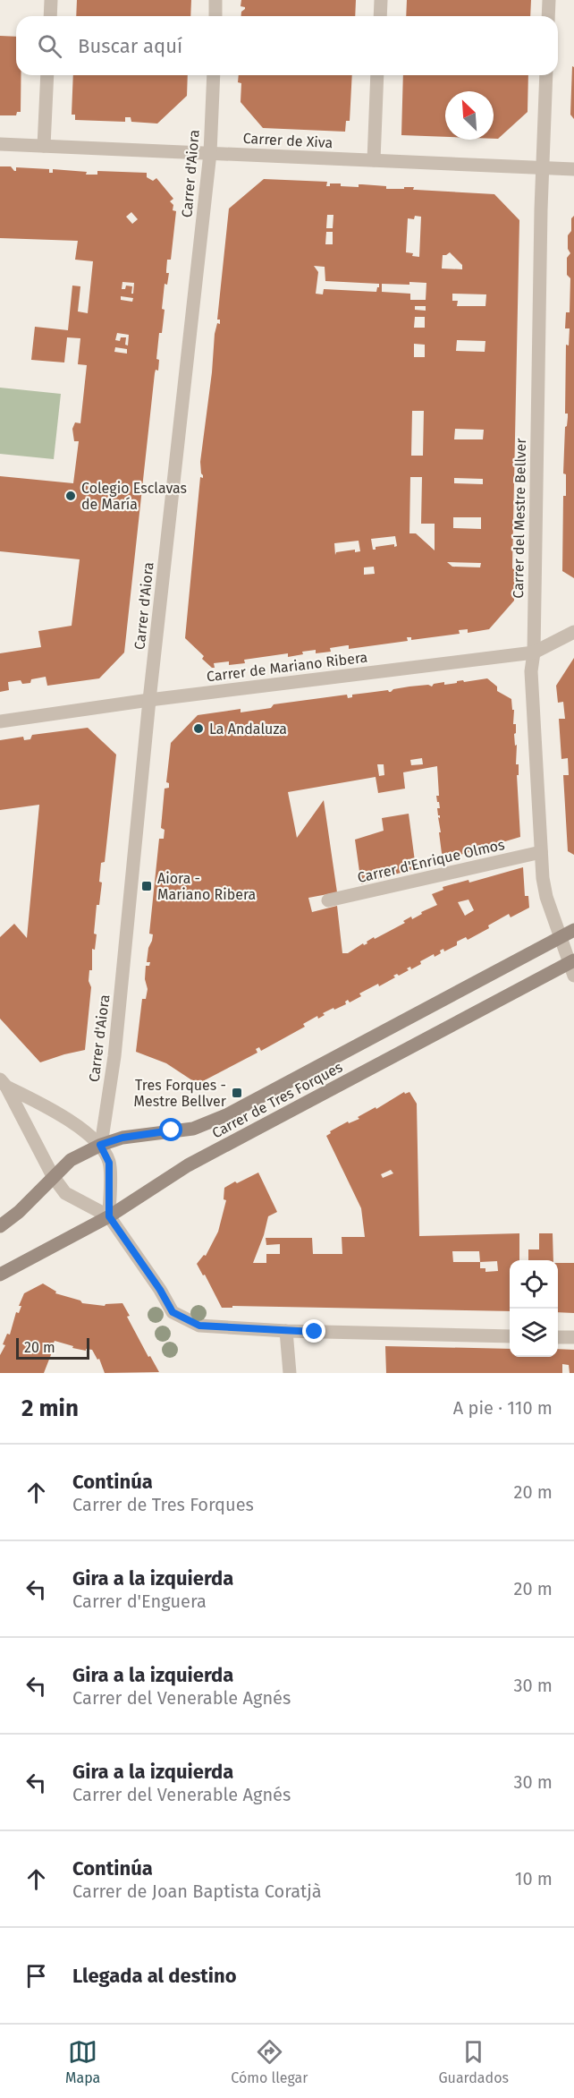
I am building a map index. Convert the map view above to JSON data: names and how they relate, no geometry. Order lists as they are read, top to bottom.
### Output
{
  "streets": {
    "main road": ["Carrer de Tres Forques"],
    "street": [
      "Carrer de Xiva",
      "Carrer d'Aiora",
      "Carrer del Mestre Bellver",
      "Carrer de Mariano Ribera",
      "Carrer d'Enrique Olmos"
    ]
  },
  "crossings": [
    ["Carrer de Xiva", "Carrer d'Aiora"],
    ["Carrer de Xiva", "Carrer del Mestre Bellver"],
    ["Carrer d'Aiora", "Carrer de Mariano Ribera"],
    ["Carrer d'Aiora", "Carrer de Tres Forques"],
    ["Carrer del Mestre Bellver", "Carrer de Mariano Ribera"],
    ["Carrer del Mestre Bellver", "Carrer d'Enrique Olmos"],
    ["Carrer del Mestre Bellver", "Carrer de Tres Forques"]
  ],
  "places": {
    "other": ["Colegio Esclavas de María", "La Andaluza"],
    "transit": ["Aiora - Mariano Ribera", "Tres Forques - Mestre Bellver"]
  },
  "scale_bar": "20 m",
  "north": "top left",
  "page": {
    "search": "Buscar aquí",
    "scale": "20 m",
    "heading": ["2 min", "A pie · 110 m"],
    "list": [
      ["Continúa", "Carrer de Tres Forques", "20 m"],
      ["Gira a la izquierda", "Carrer d'Enguera", "20 m"],
      ["Gira a la izquierda", "Carrer del Venerable Agnés", "30 m"],
      ["Gira a la izquierda", "Carrer del Venerable Agnés", "30 m"],
      ["Continúa", "Carrer de Joan Baptista Coratjà", "10 m"],
      "Llegada al destino"
    ],
    "nav": ["Mapa", "Cómo llegar", "Guardados"]
  }
}
